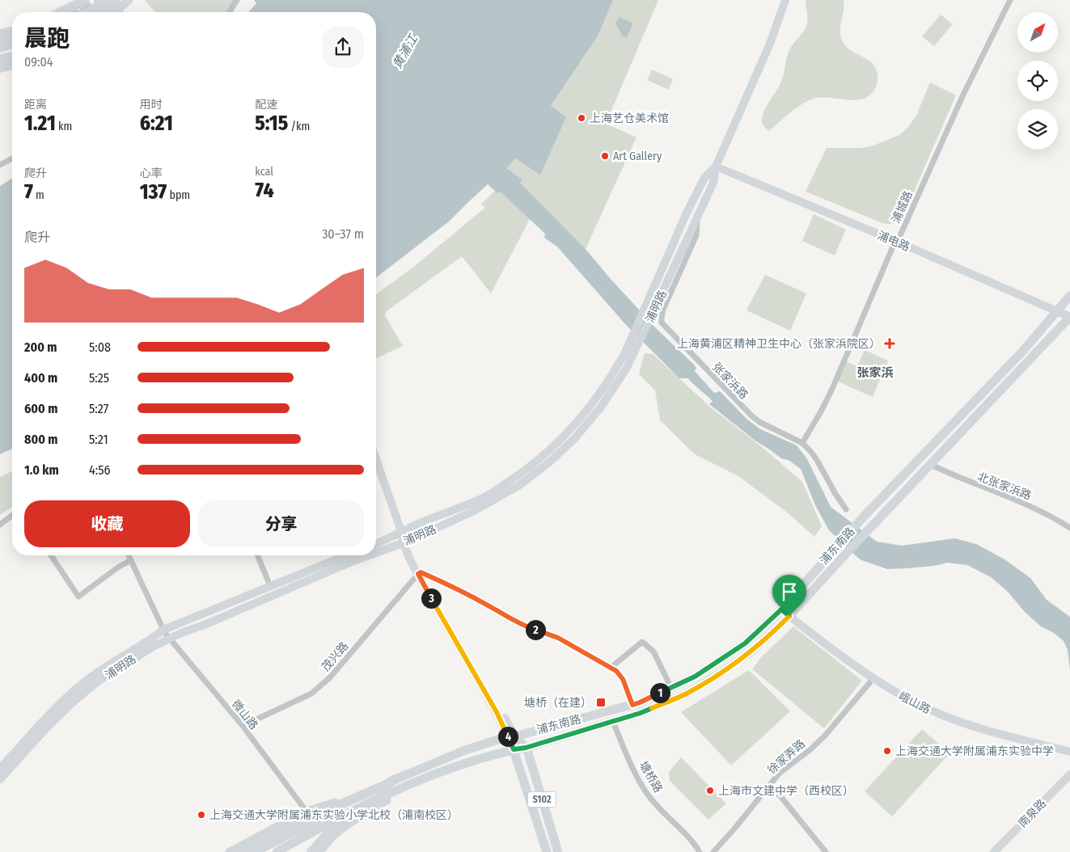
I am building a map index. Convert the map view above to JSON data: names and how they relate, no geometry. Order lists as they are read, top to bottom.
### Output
{
  "streets": {
    "main road": [
      "浦电路",
      "浦明路",
      "浦东南路",
      "峨山路",
      "S102",
      "南泉路"
    ],
    "street": [
      "浦城路",
      "张家浜路",
      "北张家浜路",
      "茂兴路",
      "微山路",
      "徐家弄路",
      "塘桥路"
    ]
  },
  "crossings": [
    ["浦城路", "浦电路"],
    ["浦城路", "张家浜路"],
    ["浦电路", "浦明路"],
    ["浦电路", "浦东南路"],
    ["浦明路", "张家浜路"],
    ["浦明路", "微山路"],
    ["北张家浜路", "浦东南路"],
    ["浦东南路", "峨山路"],
    ["浦东南路", "塘桥路"],
    ["浦东南路", "S102"],
    ["茂兴路", "微山路"],
    ["峨山路", "徐家弄路"]
  ],
  "districts": ["张家浜"],
  "water": ["黄浦江"],
  "places": {
    "other": [
      "上海艺仓美术馆",
      "Art Gallery",
      "上海交通大学附属浦东实验中学",
      "上海市文建中学（西校区）",
      "上海交通大学附属浦东实验小学北校（浦南校区）"
    ],
    "health": ["上海黄浦区精神卫生中心（张家浜院区）"],
    "transit": ["塘桥（在建）"]
  },
  "north": "top right",
  "page": {
    "heading": ["晨跑", "09:04"],
    "stats": [
      ["距离", "1.21 km"],
      ["用时", "6:21"],
      ["配速", "5:15 /km"],
      ["爬升", "7 m"],
      ["心率", "137 bpm"],
      ["kcal", "74"]
    ],
    "chart": ["爬升", "30–37 m"],
    "list": [
      {
        "name": "200 m",
        "note": "5:08"
      },
      {
        "name": "400 m",
        "note": "5:25"
      },
      {
        "name": "600 m",
        "note": "5:27"
      },
      {
        "name": "800 m",
        "note": "5:21"
      },
      {
        "name": "1.0 km",
        "note": "4:56"
      }
    ],
    "buttons": ["收藏", "分享"],
    "pins": [
      "3",
      "2",
      "1",
      "4"
    ]
  }
}
